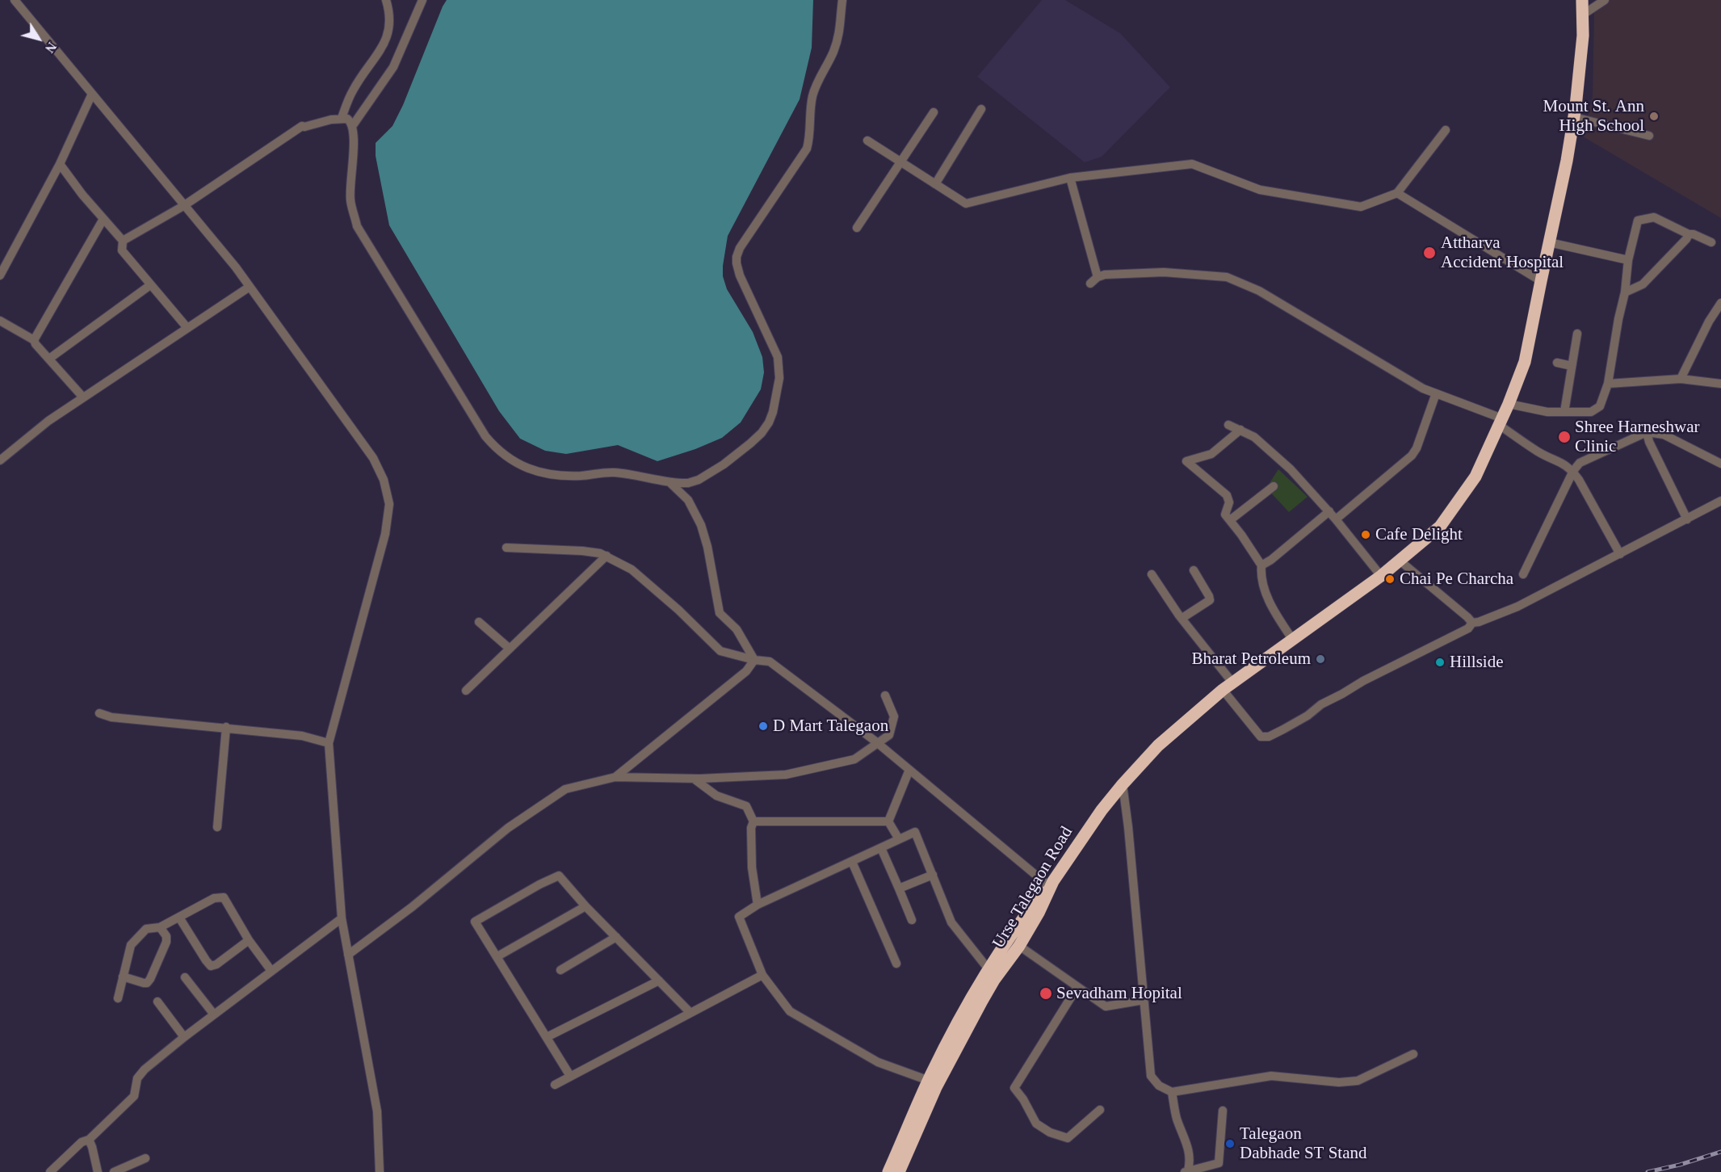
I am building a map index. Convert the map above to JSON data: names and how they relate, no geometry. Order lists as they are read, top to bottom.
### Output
{
  "streets": {
    "highway": ["Urse Talegaon Road"]
  },
  "places": [
    "Mount St. Ann High School",
    "Attharva Accident Hospital",
    "Shree Harneshwar Clinic",
    "Cafe Delight",
    "Chai Pe Charcha",
    "Bharat Petroleum",
    "Hillside",
    "D Mart Talegaon",
    "Sevadham Hopital",
    "Talegaon Dabhade ST Stand"
  ],
  "north": "bottom right"
}
